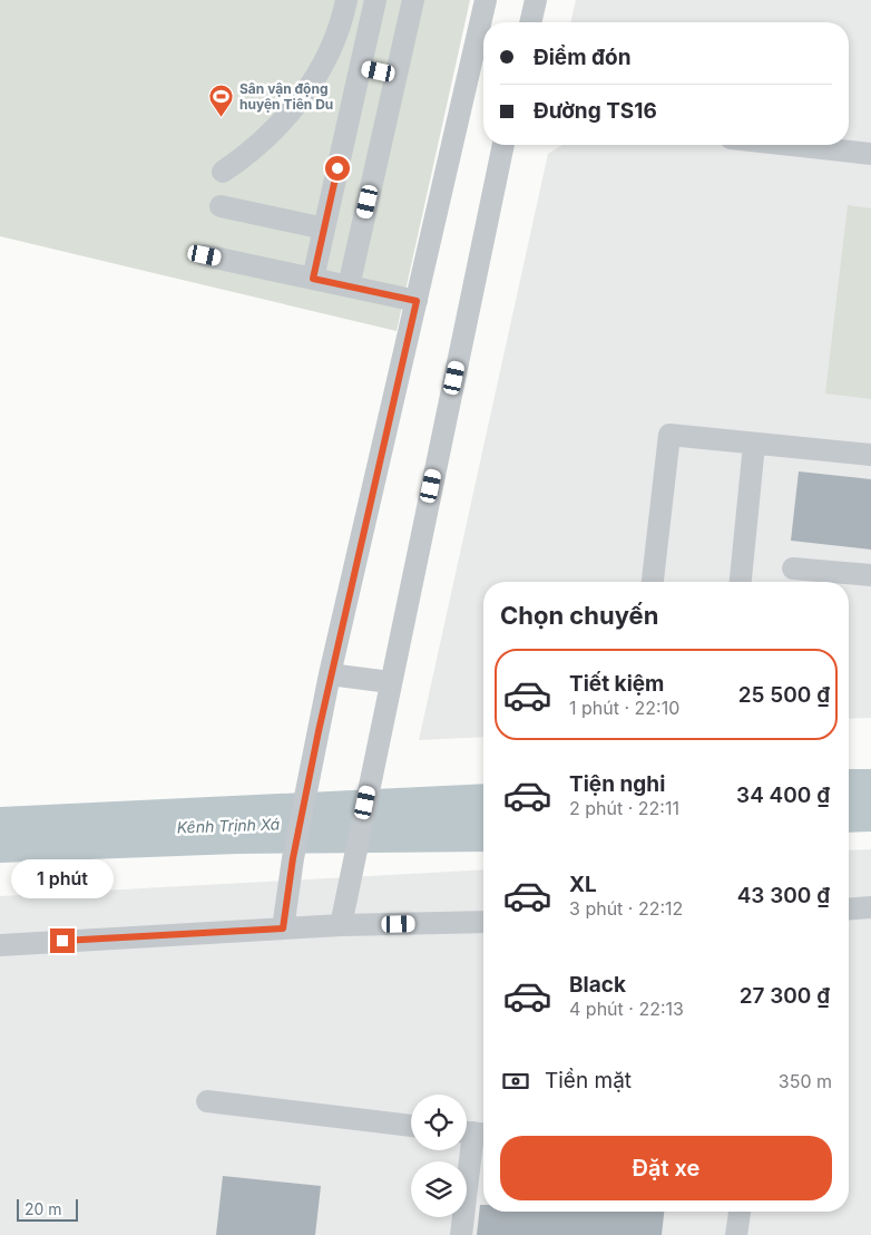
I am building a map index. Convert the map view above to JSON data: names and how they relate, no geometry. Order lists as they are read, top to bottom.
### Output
{
  "water": ["Kênh Trịnh Xá"],
  "places": {
    "sports": ["Sân vận động huyện Tiên Du"]
  },
  "scale_bar": "20 m",
  "page": {
    "banner": ["Điểm đón", "Đường TS16"],
    "heading": "Chọn chuyến",
    "list": [
      {
        "name": "Tiết kiệm",
        "note": "1 phút · 22:10",
        "value": "25 500 ₫"
      },
      {
        "name": "Tiện nghi",
        "note": "2 phút · 22:11",
        "value": "34 400 ₫"
      },
      {
        "name": "XL",
        "note": "3 phút · 22:12",
        "value": "43 300 ₫"
      },
      {
        "name": "Black",
        "note": "4 phút · 22:13",
        "value": "27 300 ₫"
      }
    ],
    "bubble": "1 phút",
    "pay": ["Tiền mặt", "350 m"],
    "buttons": "Đặt xe",
    "scale": "20 m"
  }
}
